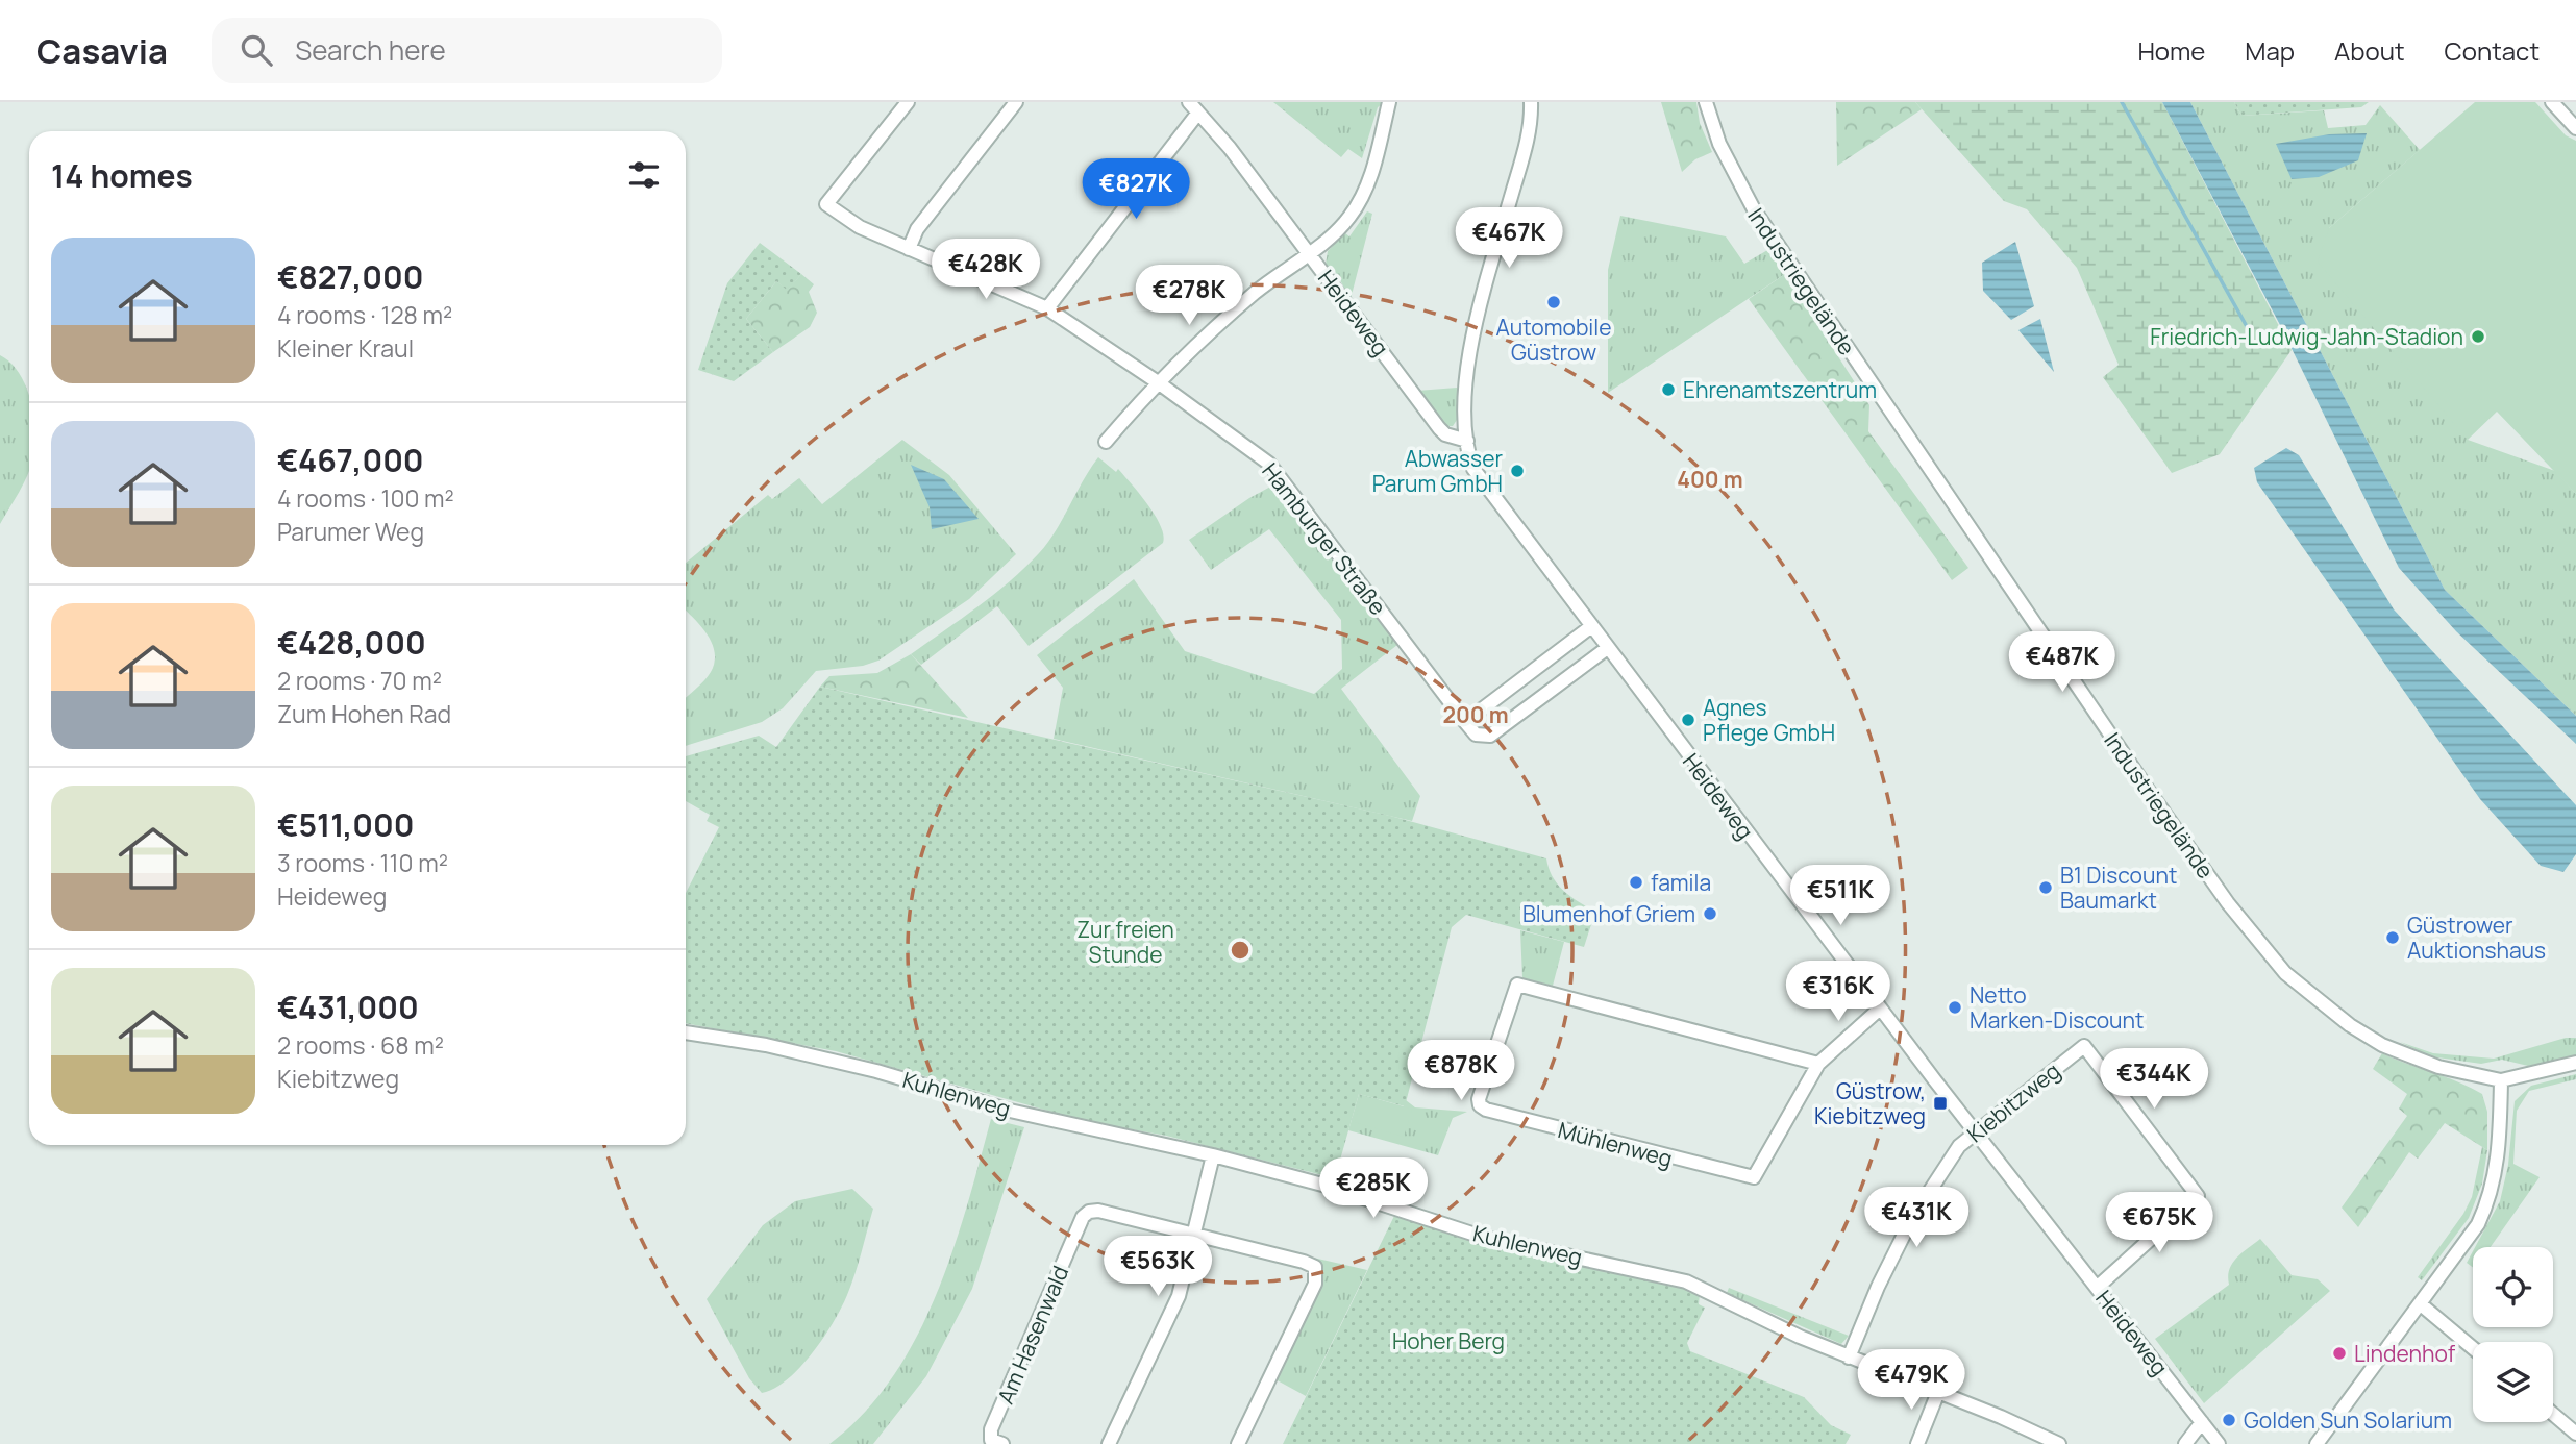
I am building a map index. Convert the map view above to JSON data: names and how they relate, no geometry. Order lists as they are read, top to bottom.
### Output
{
  "streets": {
    "street": [
      "Industriegelände",
      "Heideweg",
      "Hamburger Straße",
      "Kuhlenweg",
      "Kiebitzweg",
      "Mühlenweg",
      "Am Hasenwald"
    ]
  },
  "crossings": [
    ["Heideweg", "Kiebitzweg"],
    ["Heideweg", "Mühlenweg"],
    ["Kuhlenweg", "Kiebitzweg"]
  ],
  "parks": ["Zur freien Stunde", "Hoher Berg"],
  "places": {
    "other": [
      "Automobile Güstrow",
      "Friedrich-Ludwig-Jahn-Stadion",
      "Ehrenamtszentrum",
      "Abwasser Parum GmbH",
      "Agnes Pflege GmbH",
      "famila",
      "B1 Discount Baumarkt",
      "Blumenhof Griem",
      "Güstrower Auktionshaus",
      "Netto Marken-Discount",
      "Lindenhof",
      "Golden Sun Solarium"
    ],
    "transit": ["Güstrow, Kiebitzweg"]
  },
  "page": {
    "header": "Casavia",
    "search": "Search here",
    "nav": [
      "Home",
      "Map",
      "About",
      "Contact"
    ],
    "heading": "14 homes",
    "price": [
      "€827K",
      "€467K",
      "€428K",
      "€278K",
      "€487K",
      "€511K",
      "€316K",
      "€878K",
      "€344K",
      "€285K",
      "€431K",
      "€675K",
      "€563K",
      "€479K"
    ],
    "list": [
      {
        "name": "€827,000",
        "note": "4 rooms · 128 m² · Kleiner Kraul"
      },
      {
        "name": "€467,000",
        "note": "4 rooms · 100 m² · Parumer Weg"
      },
      {
        "name": "€428,000",
        "note": "2 rooms · 70 m² · Zum Hohen Rad"
      },
      {
        "name": "€511,000",
        "note": "3 rooms · 110 m² · Heideweg"
      },
      {
        "name": "€431,000",
        "note": "2 rooms · 68 m² · Kiebitzweg"
      }
    ]
  },
  "rings": ["400 m", "200 m"]
}
